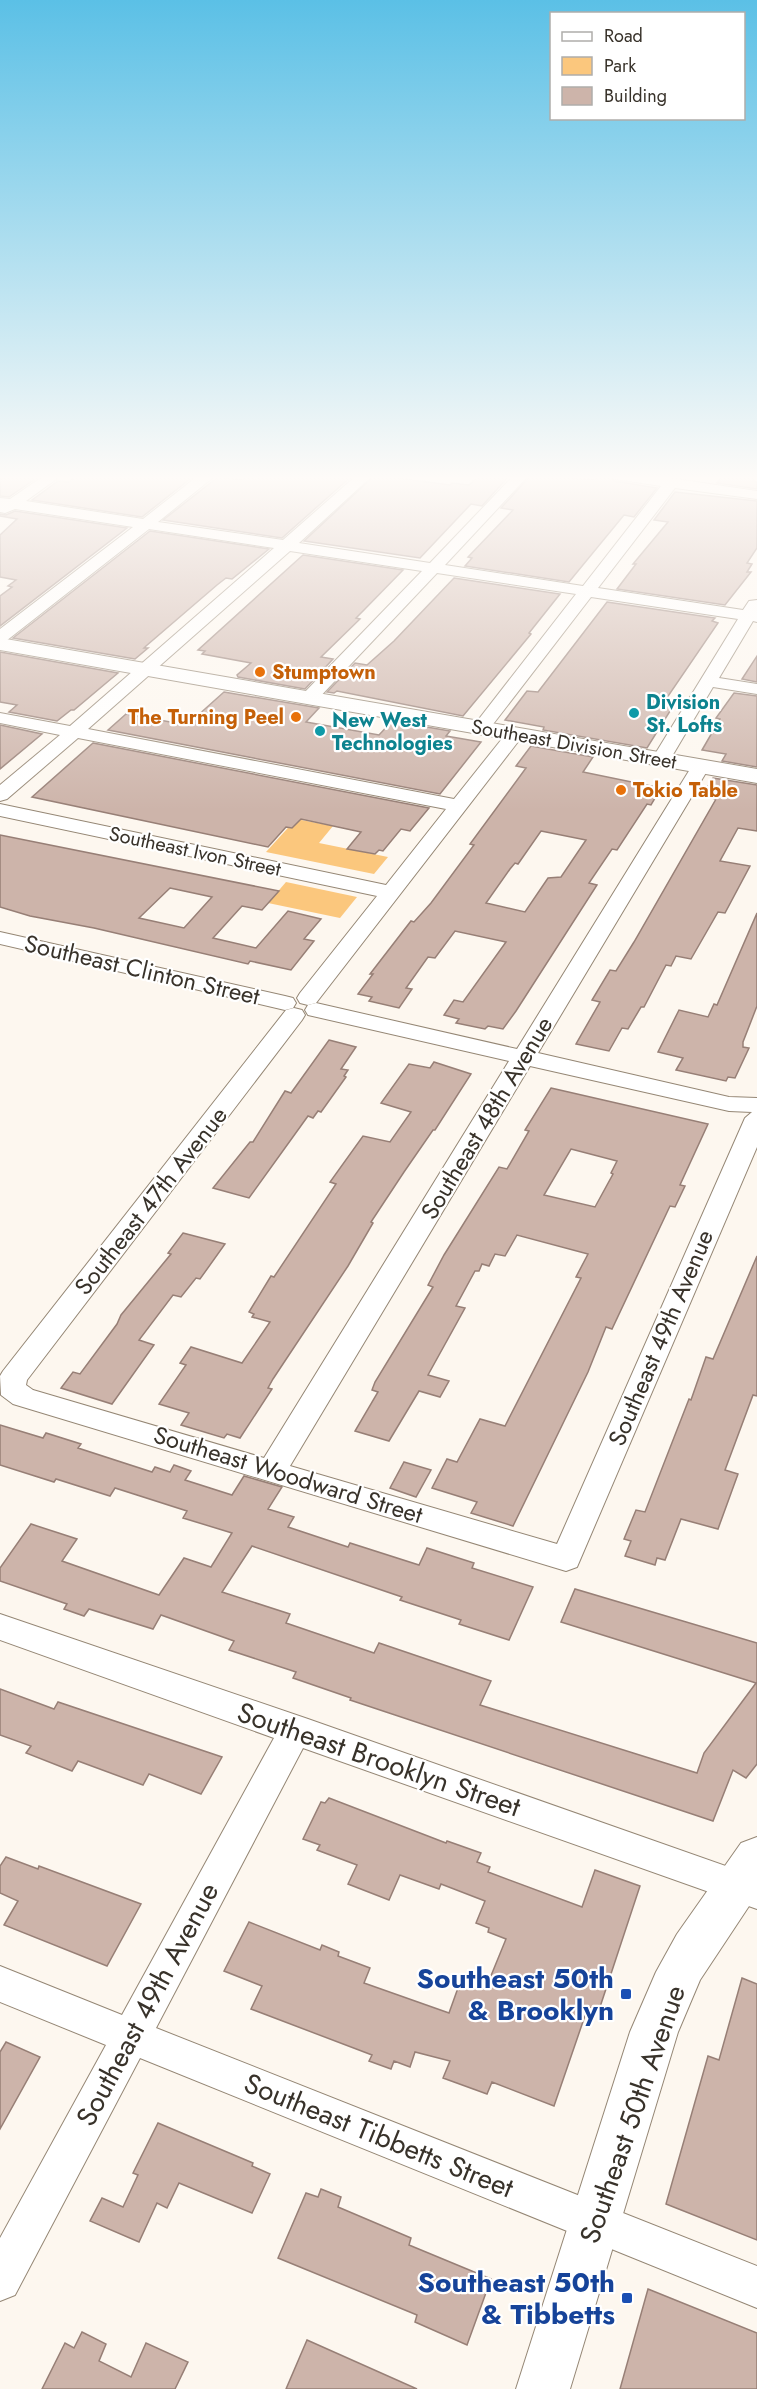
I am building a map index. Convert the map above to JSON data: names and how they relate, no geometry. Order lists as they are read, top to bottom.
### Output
{
  "streets": {
    "main road": ["Southeast Division Street", "Southeast 50th Avenue"],
    "street": [
      "Southeast Ivon Street",
      "Southeast Clinton Street",
      "Southeast 48th Avenue",
      "Southeast 47th Avenue",
      "Southeast 49th Avenue",
      "Southeast Woodward Street",
      "Southeast Brooklyn Street",
      "Southeast Tibbetts Street"
    ]
  },
  "crossings": [
    ["Southeast Division Street", "Southeast 48th Avenue"],
    ["Southeast Division Street", "Southeast 47th Avenue"],
    ["Southeast Ivon Street", "Southeast 47th Avenue"],
    ["Southeast Clinton Street", "Southeast 48th Avenue"],
    ["Southeast Clinton Street", "Southeast 47th Avenue"],
    ["Southeast 48th Avenue", "Southeast Woodward Street"],
    ["Southeast 47th Avenue", "Southeast Woodward Street"],
    ["Southeast 49th Avenue", "Southeast Woodward Street"],
    ["Southeast 49th Avenue", "Southeast Brooklyn Street"],
    ["Southeast 49th Avenue", "Southeast Tibbetts Street"],
    ["Southeast Brooklyn Street", "Southeast 50th Avenue"],
    ["Southeast 50th Avenue", "Southeast Tibbetts Street"]
  ],
  "places": {
    "other": [
      "Stumptown",
      "Division St. Lofts",
      "The Turning Peel",
      "New West Technologies",
      "Tokio Table"
    ],
    "transit": ["Southeast 50th & Brooklyn", "Southeast 50th & Tibbetts"]
  },
  "legend": ["Road", "Park", "Building"]
}
